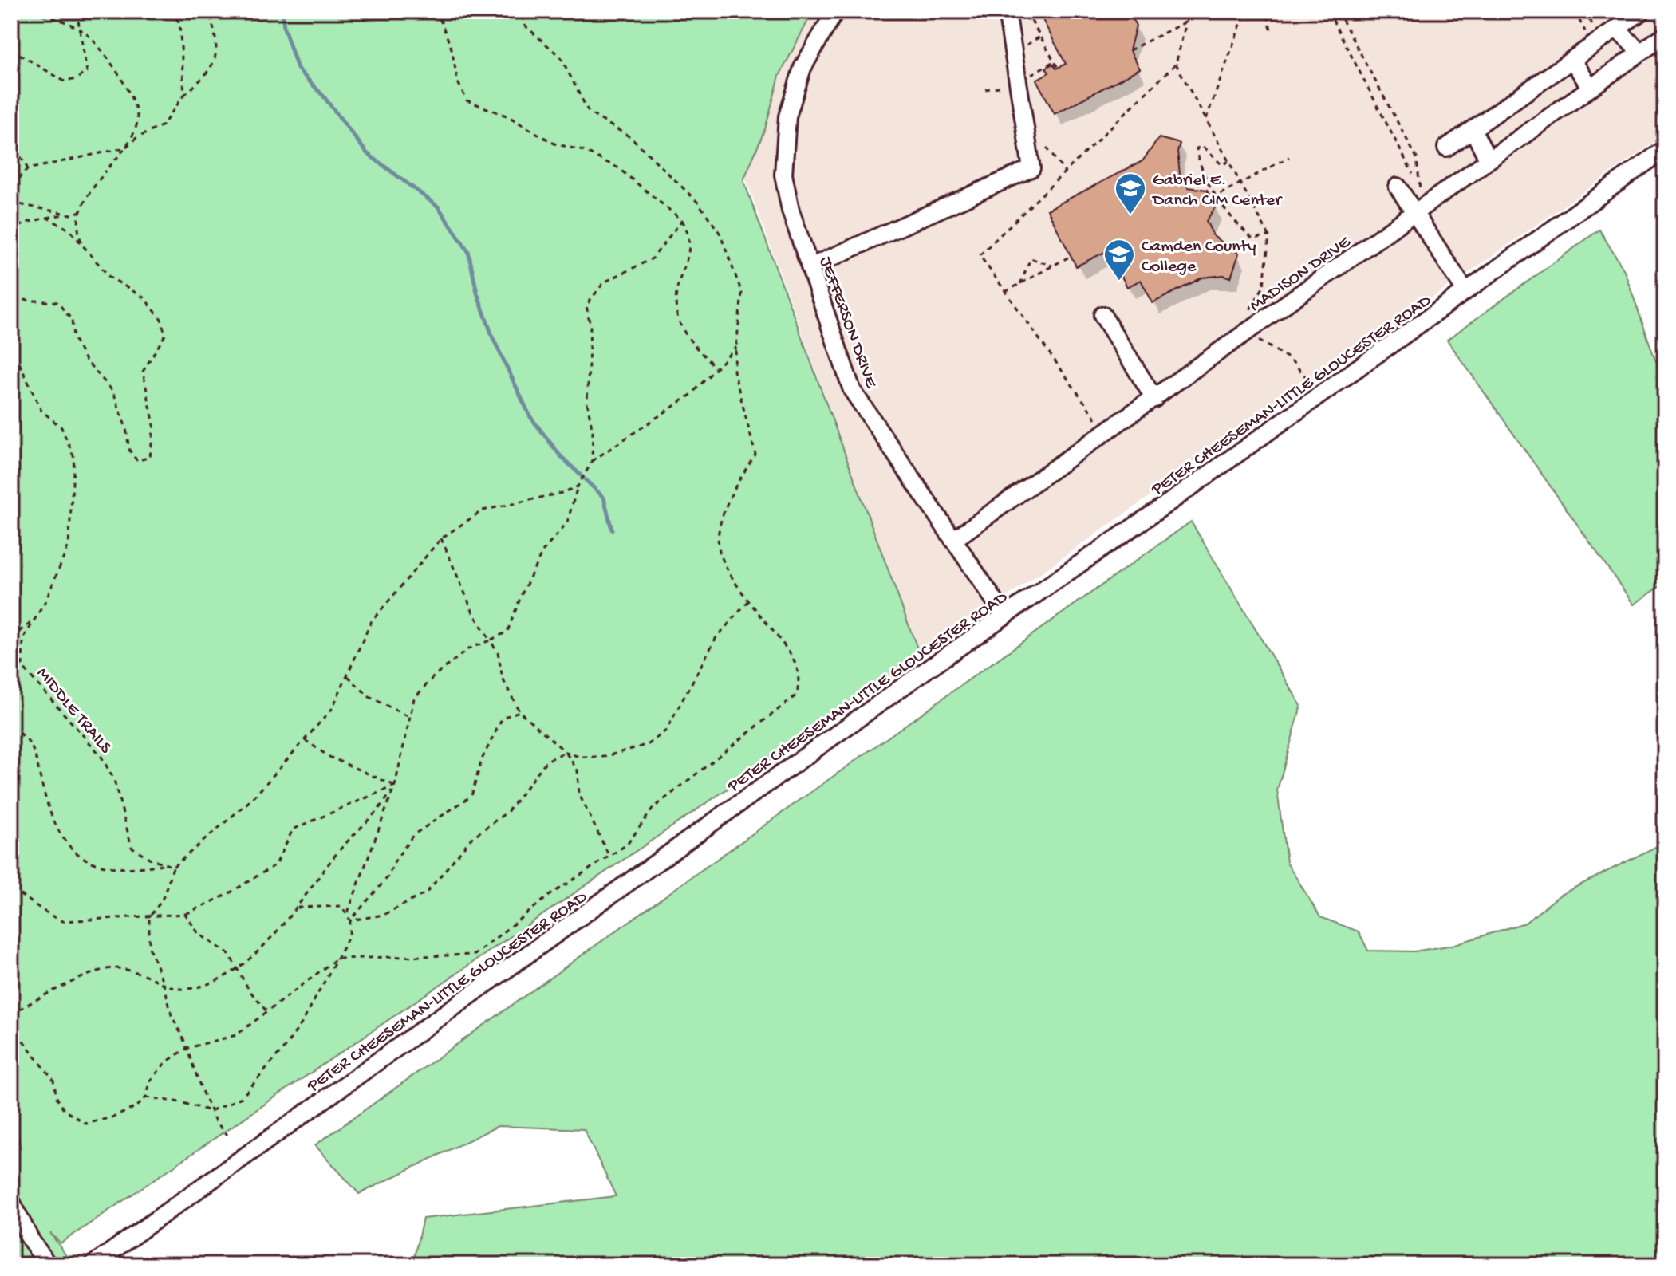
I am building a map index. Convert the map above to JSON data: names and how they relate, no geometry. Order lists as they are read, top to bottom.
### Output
{
  "streets": {
    "street": ["MADISON DRIVE", "JEFFERSON DRIVE", "PETER CHEESEMAN-LITTLE GLOUCESTER ROAD"],
    "path": ["MIDDLE TRAILS"]
  },
  "crossings": [
    ["MADISON DRIVE", "JEFFERSON DRIVE"],
    ["JEFFERSON DRIVE", "PETER CHEESEMAN-LITTLE GLOUCESTER ROAD"]
  ],
  "places": {
    "school or university": ["Gabriel E. Danch CIM Center", "Camden County College"]
  }
}
